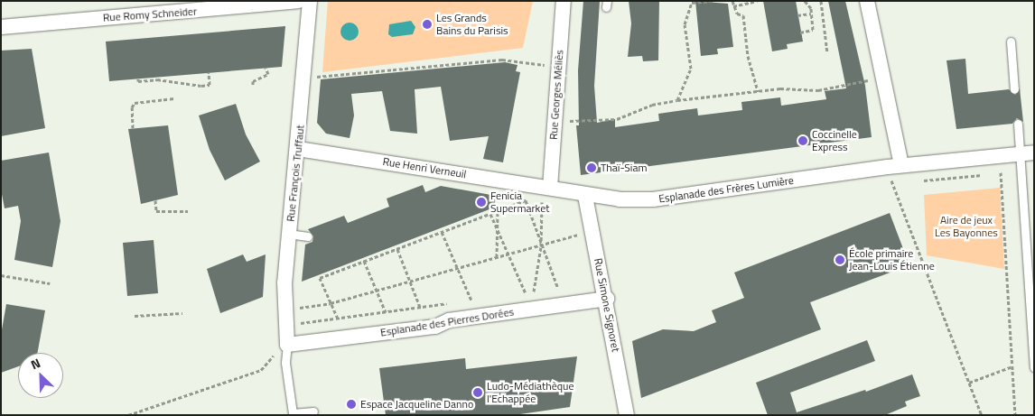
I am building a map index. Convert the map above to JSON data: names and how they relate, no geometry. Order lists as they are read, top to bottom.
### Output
{
  "streets": {
    "street": [
      "Rue Romy Schneider",
      "Rue Georges Méliès",
      "Rue Henri Verneuil",
      "Rue François Truffaut",
      "Esplanade des Frères Lumière",
      "Rue Simone Signoret",
      "Esplanade des Pierres Dorées"
    ]
  },
  "crossings": [
    ["Rue Georges Méliès", "Rue Henri Verneuil"],
    ["Rue Georges Méliès", "Esplanade des Frères Lumière"],
    ["Rue Henri Verneuil", "Rue François Truffaut"],
    ["Rue Henri Verneuil", "Esplanade des Frères Lumière"],
    ["Rue François Truffaut", "Esplanade des Pierres Dorées"],
    ["Esplanade des Frères Lumière", "Rue Simone Signoret"],
    ["Rue Simone Signoret", "Esplanade des Pierres Dorées"]
  ],
  "parks": ["Aire de jeux Les Bayonnes"],
  "places": [
    "Les Grands Bains du Parisis",
    "Coccinelle Express",
    "Thaï-Siam",
    "Fenicia Supermarket",
    "École primaire Jean-Louis Étienne",
    "Ludo-Médiathèque l'Echappée",
    "Espace Jacqueline Danno"
  ],
  "north": "top left"
}
